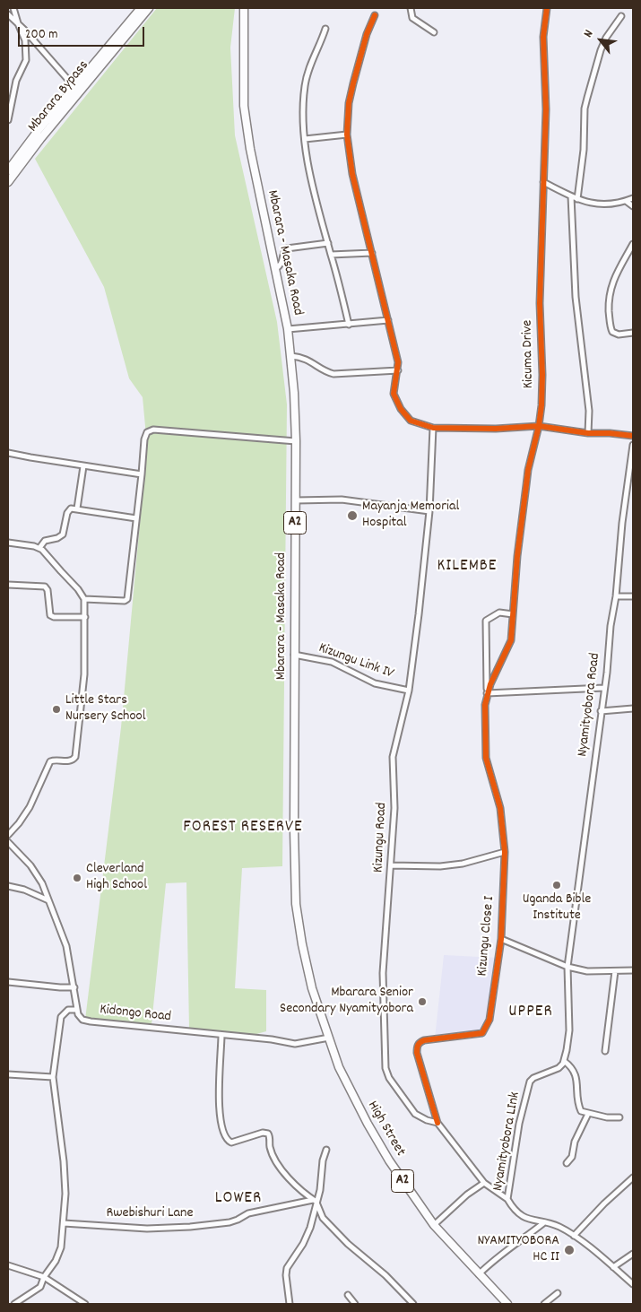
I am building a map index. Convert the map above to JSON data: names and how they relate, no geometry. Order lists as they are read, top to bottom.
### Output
{
  "streets": {
    "main road": [
      "Mbarara Bypass",
      "Mbarara - Masaka Road",
      "A2",
      "High Street"
    ],
    "street": [
      "Kicuma Drive",
      "Kizungu Link IV",
      "Nyamityobora Road",
      "Kizungu Road",
      "Kizungu Close I",
      "Kidongo Road",
      "Nyamityobora LInk",
      "Rwebishuri Lane"
    ]
  },
  "crossings": [
    ["Mbarara - Masaka Road", "Kizungu Link IV"],
    ["Mbarara - Masaka Road", "Kidongo Road"],
    ["Mbarara - Masaka Road", "High Street"],
    ["Kicuma Drive", "Kizungu Close I"],
    ["Kizungu Link IV", "Kizungu Road"],
    ["Nyamityobora Road", "Nyamityobora LInk"],
    ["Kizungu Road", "Kizungu Close I"],
    ["Kidongo Road", "High Street"]
  ],
  "districts": [
    "KILEMBE",
    "FOREST RESERVE",
    "UPPER",
    "LOWER"
  ],
  "places": [
    "Mayanja Memorial Hospital",
    "Little Stars Nursery School",
    "Cleverland High School",
    "Uganda Bible Institute",
    "Mbarara Senior Secondary Nyamityobora",
    "NYAMITYOBORA HC II"
  ],
  "scale_bar": "200 m",
  "north": "top left"
}
